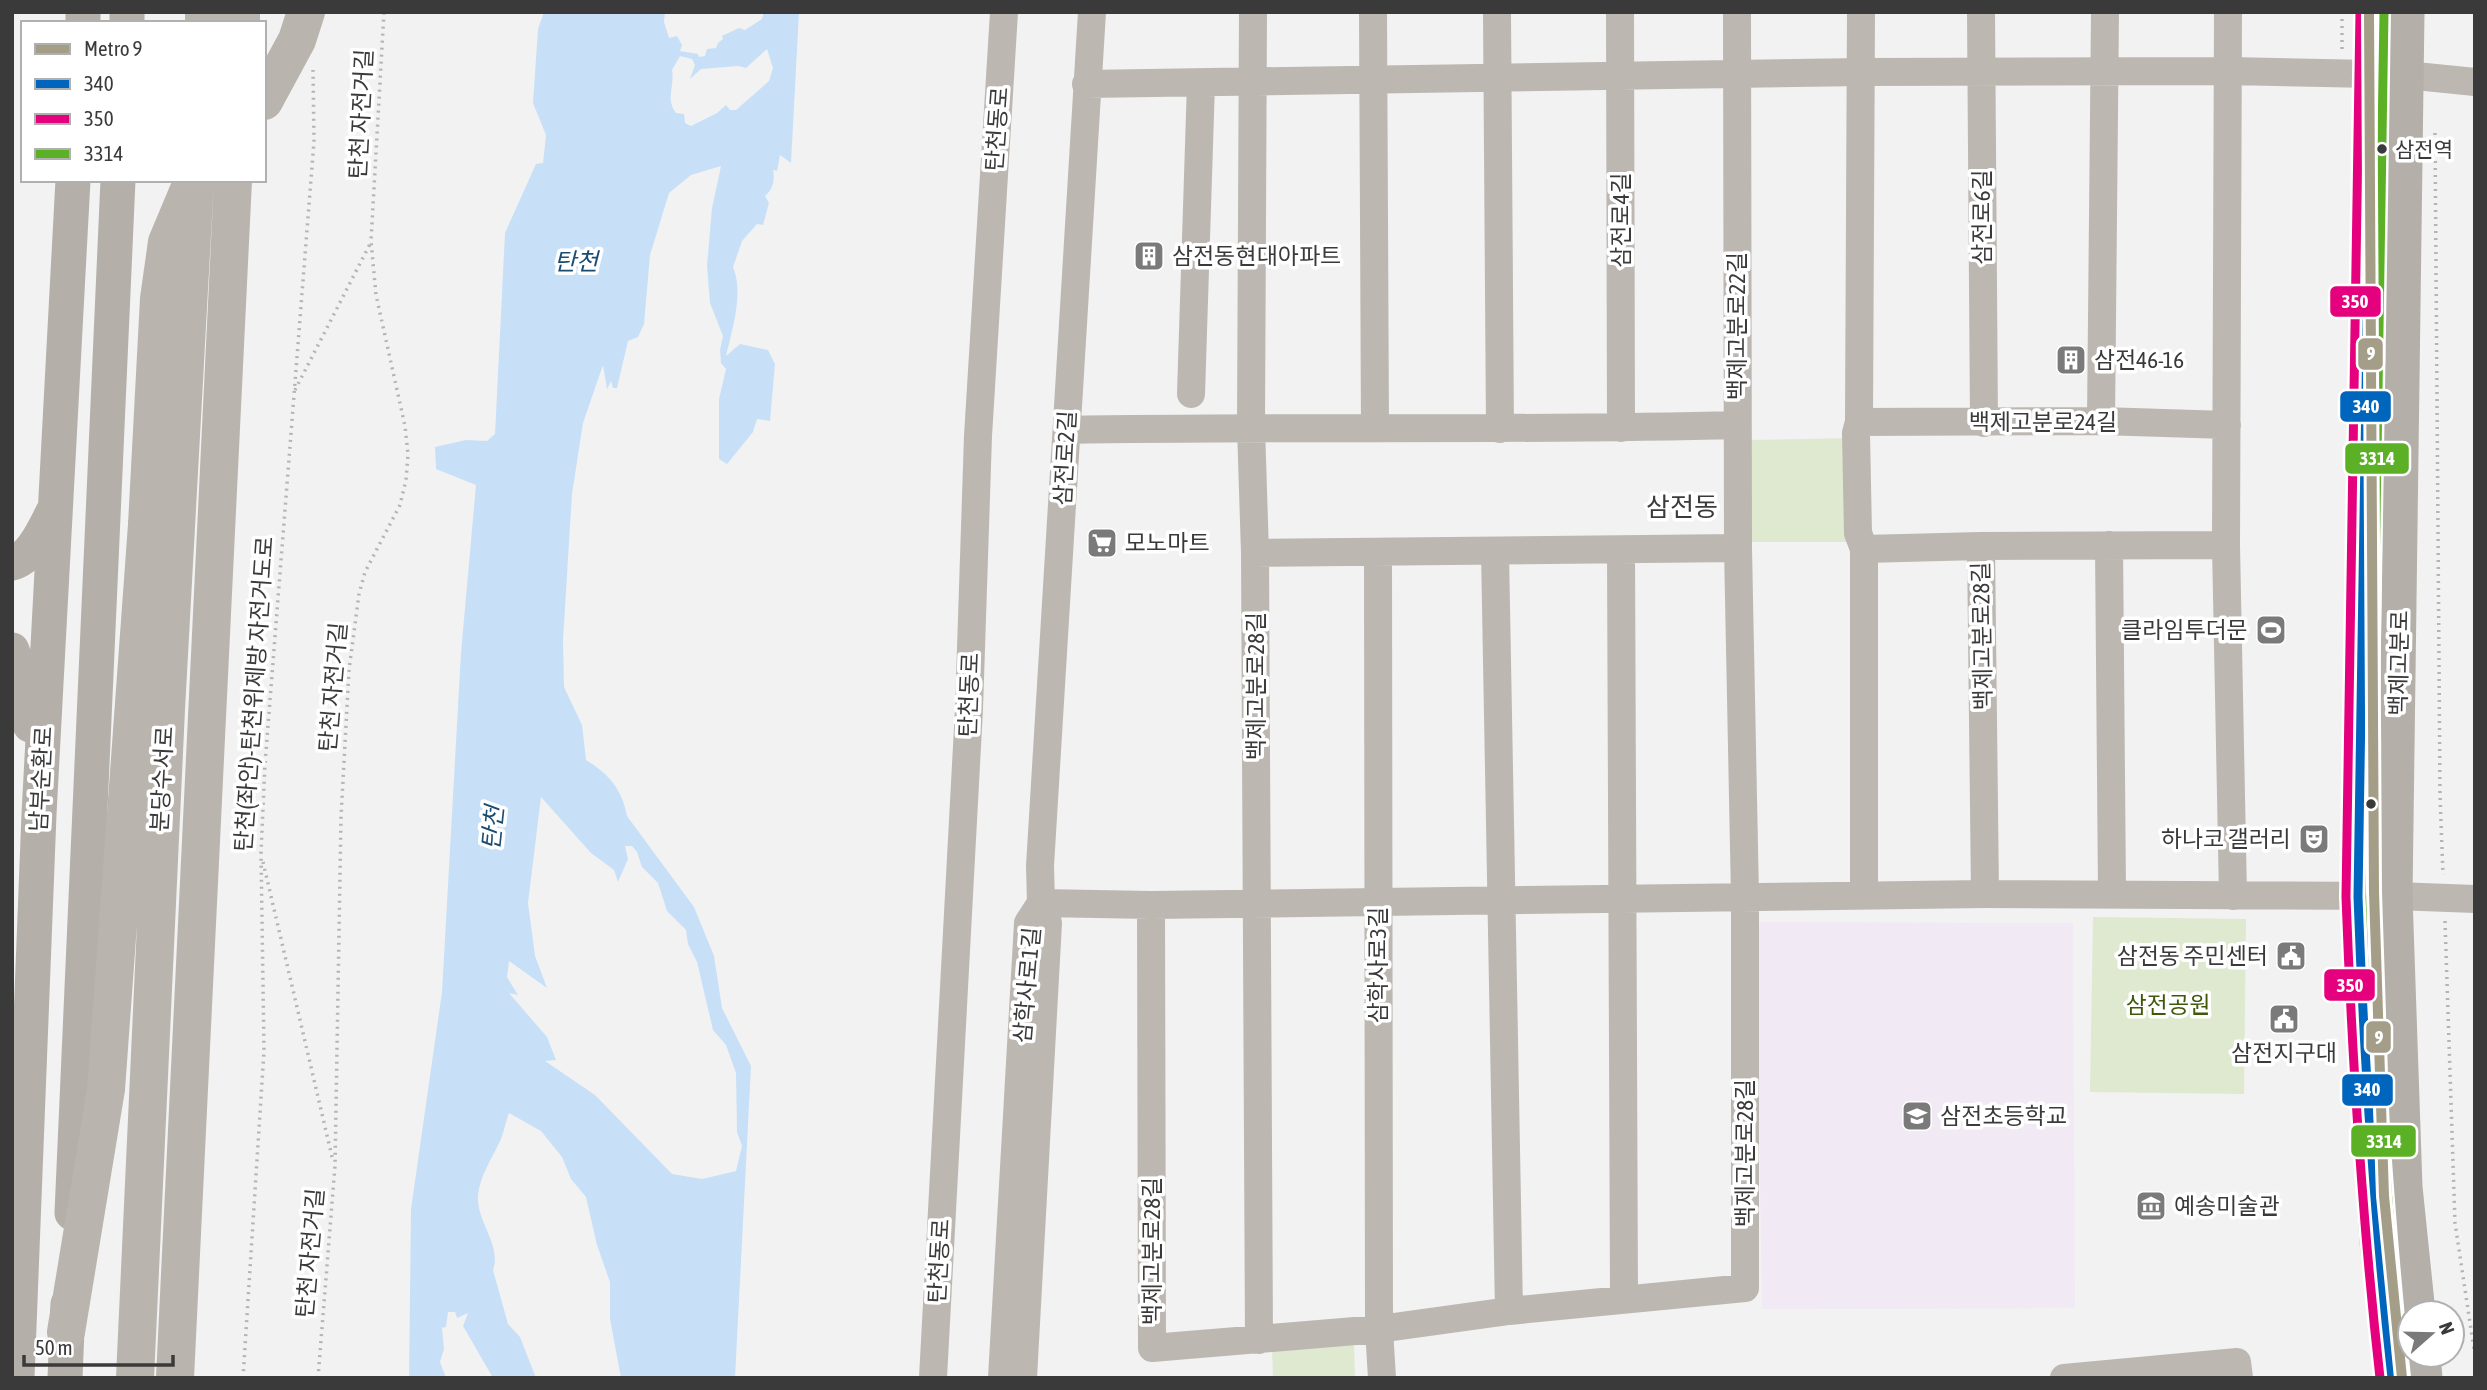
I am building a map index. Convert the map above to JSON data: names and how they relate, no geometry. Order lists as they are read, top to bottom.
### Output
{
  "streets": {
    "highway": ["분당수서로"],
    "main road": ["백제고분로", "남부순환로"],
    "street": [
      "탄천동로",
      "삼전로6길",
      "삼전로4길",
      "백제고분로22길",
      "백제고분로24길",
      "삼전로2길",
      "백제고분로28길",
      "삼학사로3길",
      "삼학사로1길"
    ],
    "path": ["탄천 자전거길", "탄천(좌안)-탄천위제방 자전거도로"]
  },
  "crossings": [
    ["삼전로6길", "백제고분로24길"],
    ["삼전로4길", "백제고분로22길"],
    ["백제고분로22길", "삼전로2길"],
    ["백제고분로22길", "백제고분로28길"],
    ["삼전로2길", "삼학사로1길"],
    ["백제고분로28길", "삼학사로3길"]
  ],
  "districts": ["삼전동"],
  "water": ["탄천"],
  "parks": ["삼전공원"],
  "places": {
    "other": ["삼전역"],
    "building": ["삼전동현대아파트", "삼전46-16"],
    "supermarket": ["모노마트"],
    "sports": ["클라임투더문"],
    "theatre": ["하나코 갤러리"],
    "public building": ["삼전동 주민센터", "삼전지구대"],
    "school or university": ["삼전초등학교"],
    "museum": ["예송미술관"]
  },
  "lines": [
    "metro line 9",
    "transit line 340",
    "transit line 350",
    "transit line 3314"
  ],
  "legend": [
    "Metro 9",
    "340",
    "350",
    "3314"
  ],
  "scale_bar": "50 m",
  "north": "right"
}
